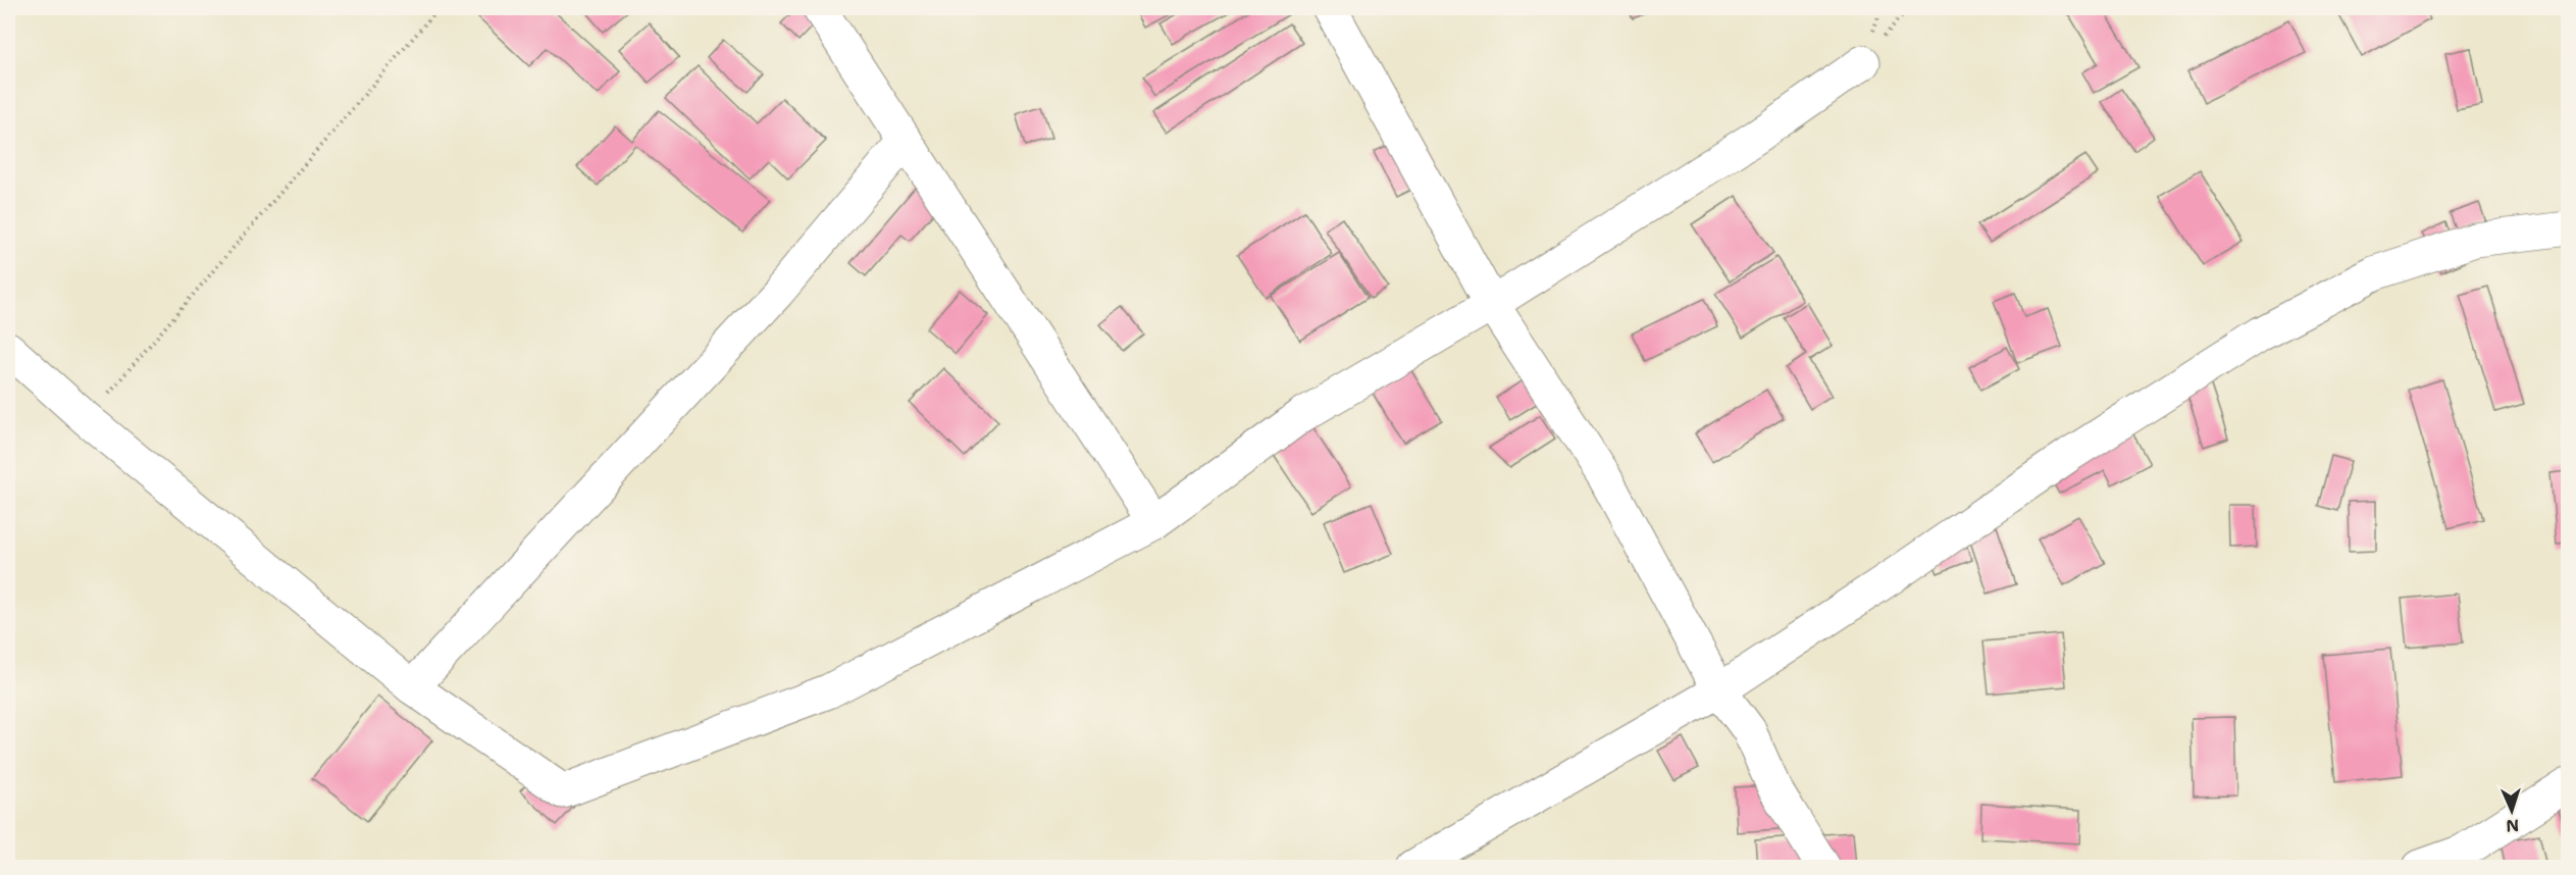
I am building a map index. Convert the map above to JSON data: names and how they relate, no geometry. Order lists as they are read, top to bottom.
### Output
{
  "north": "bottom"
}
